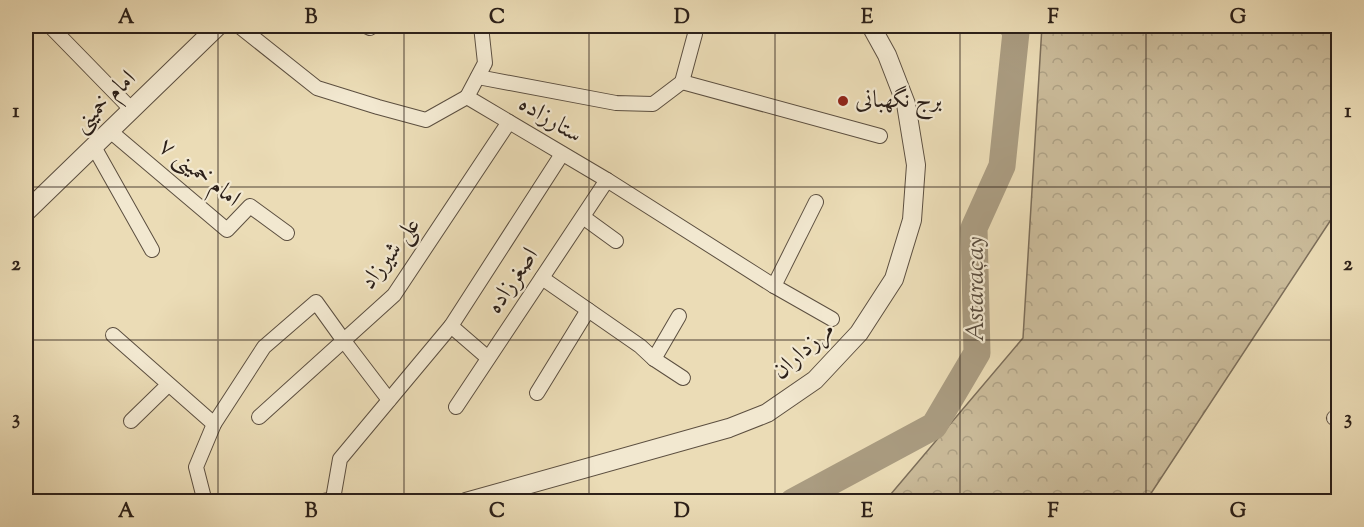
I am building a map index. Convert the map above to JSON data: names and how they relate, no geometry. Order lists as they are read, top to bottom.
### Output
{
  "streets": {
    "street": [
      "امام خمینی",
      "ستارزاده",
      "امام خمینی ۷",
      "علی شیرزاد",
      "اصغرزاده",
      "مرزداران"
    ]
  },
  "crossings": [
    ["امام خمینی", "امام خمینی ۷"],
    ["ستارزاده", "علی شیرزاد"],
    ["ستارزاده", "اصغرزاده"]
  ],
  "water": ["Astaraçay"],
  "places": ["برج نگهبانی"],
  "grid": {
    "columns": [
      "A",
      "B",
      "C",
      "D",
      "E",
      "F",
      "G"
    ],
    "rows": ["1", "2", "3"]
  }
}
